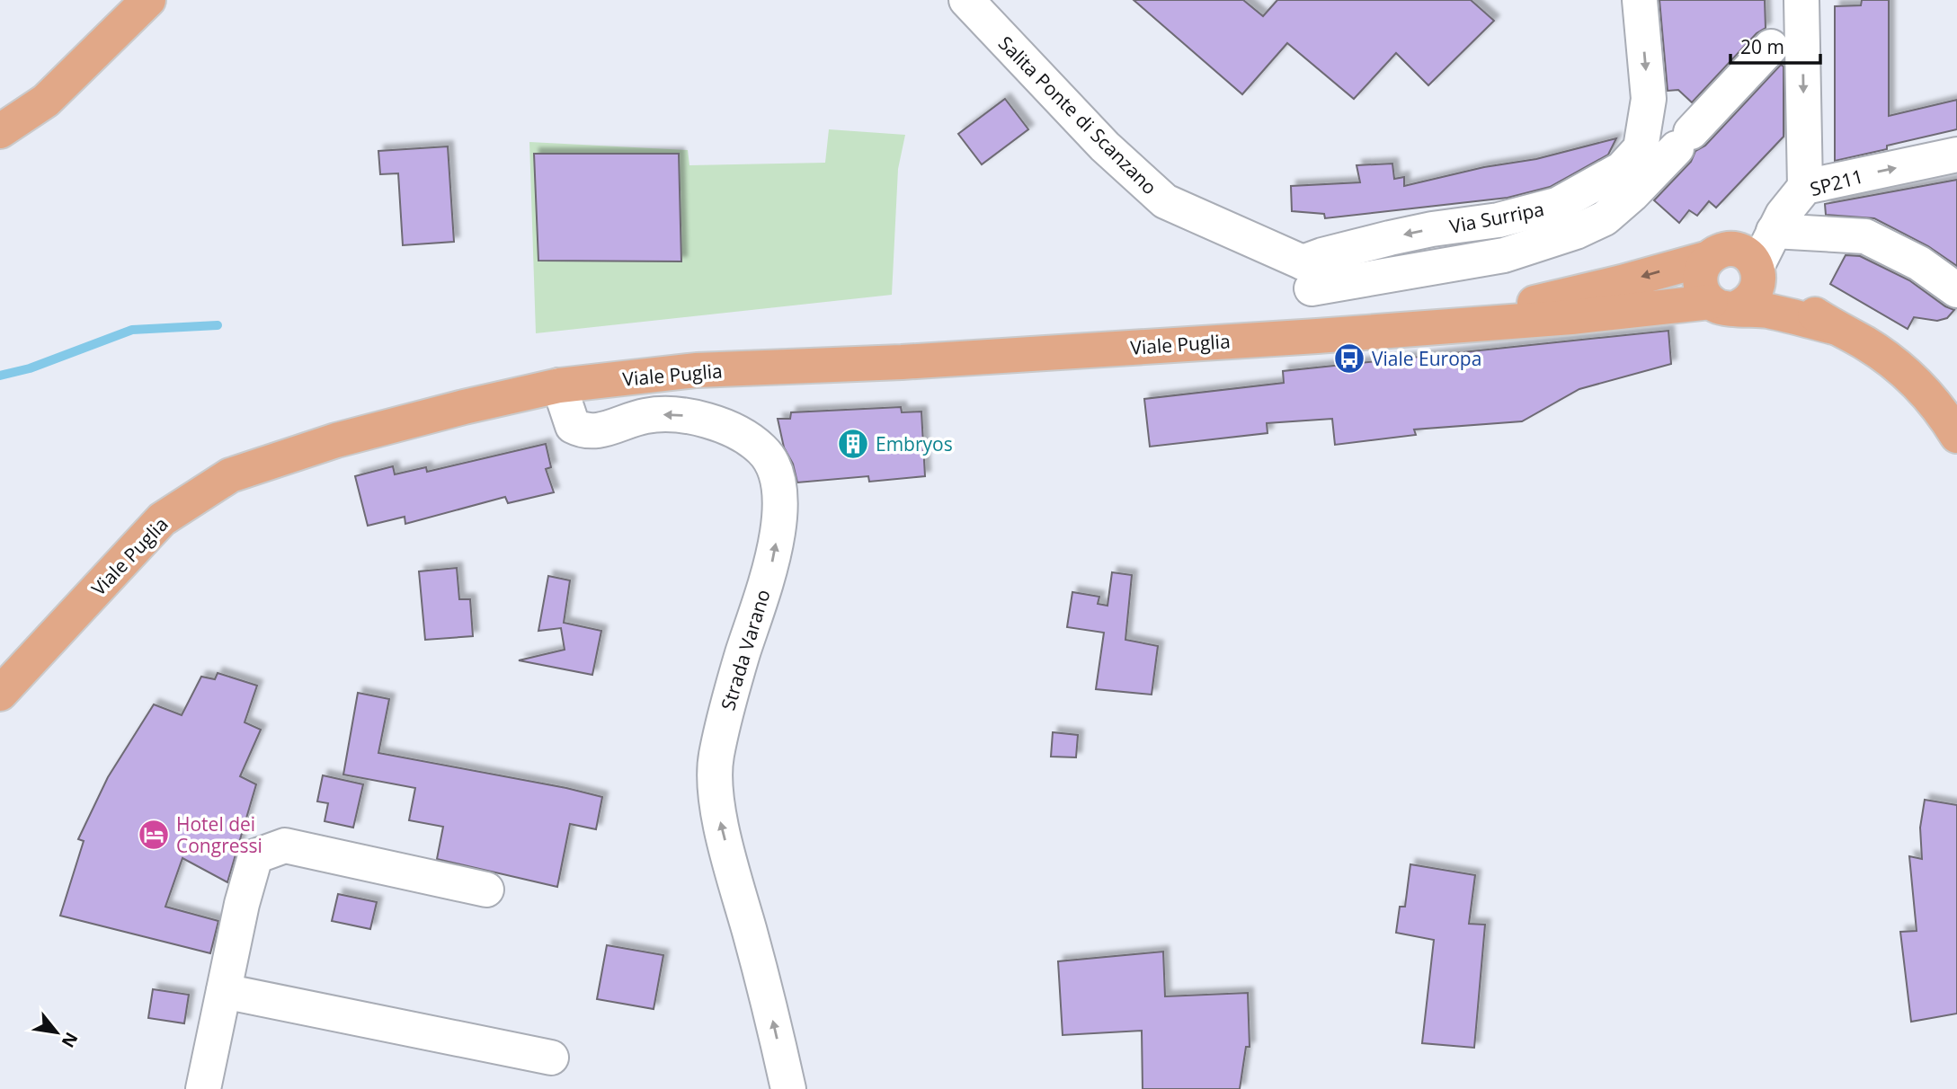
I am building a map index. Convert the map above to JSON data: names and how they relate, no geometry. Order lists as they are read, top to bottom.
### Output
{
  "streets": {
    "main road": ["Viale Puglia"],
    "street": [
      "Salita Ponte di Scanzano",
      "SP211",
      "Via Surripa",
      "Strada Varano"
    ]
  },
  "crossings": [
    ["Salita Ponte di Scanzano", "Via Surripa"],
    ["SP211", "Viale Puglia"],
    ["Viale Puglia", "Strada Varano"]
  ],
  "one_way": ["SP211", "Strada Varano"],
  "places": {
    "bus stop": ["Viale Europa"],
    "building": ["Embryos"],
    "hotel": ["Hotel dei Congressi"]
  },
  "scale_bar": "20 m",
  "north": "bottom right"
}
